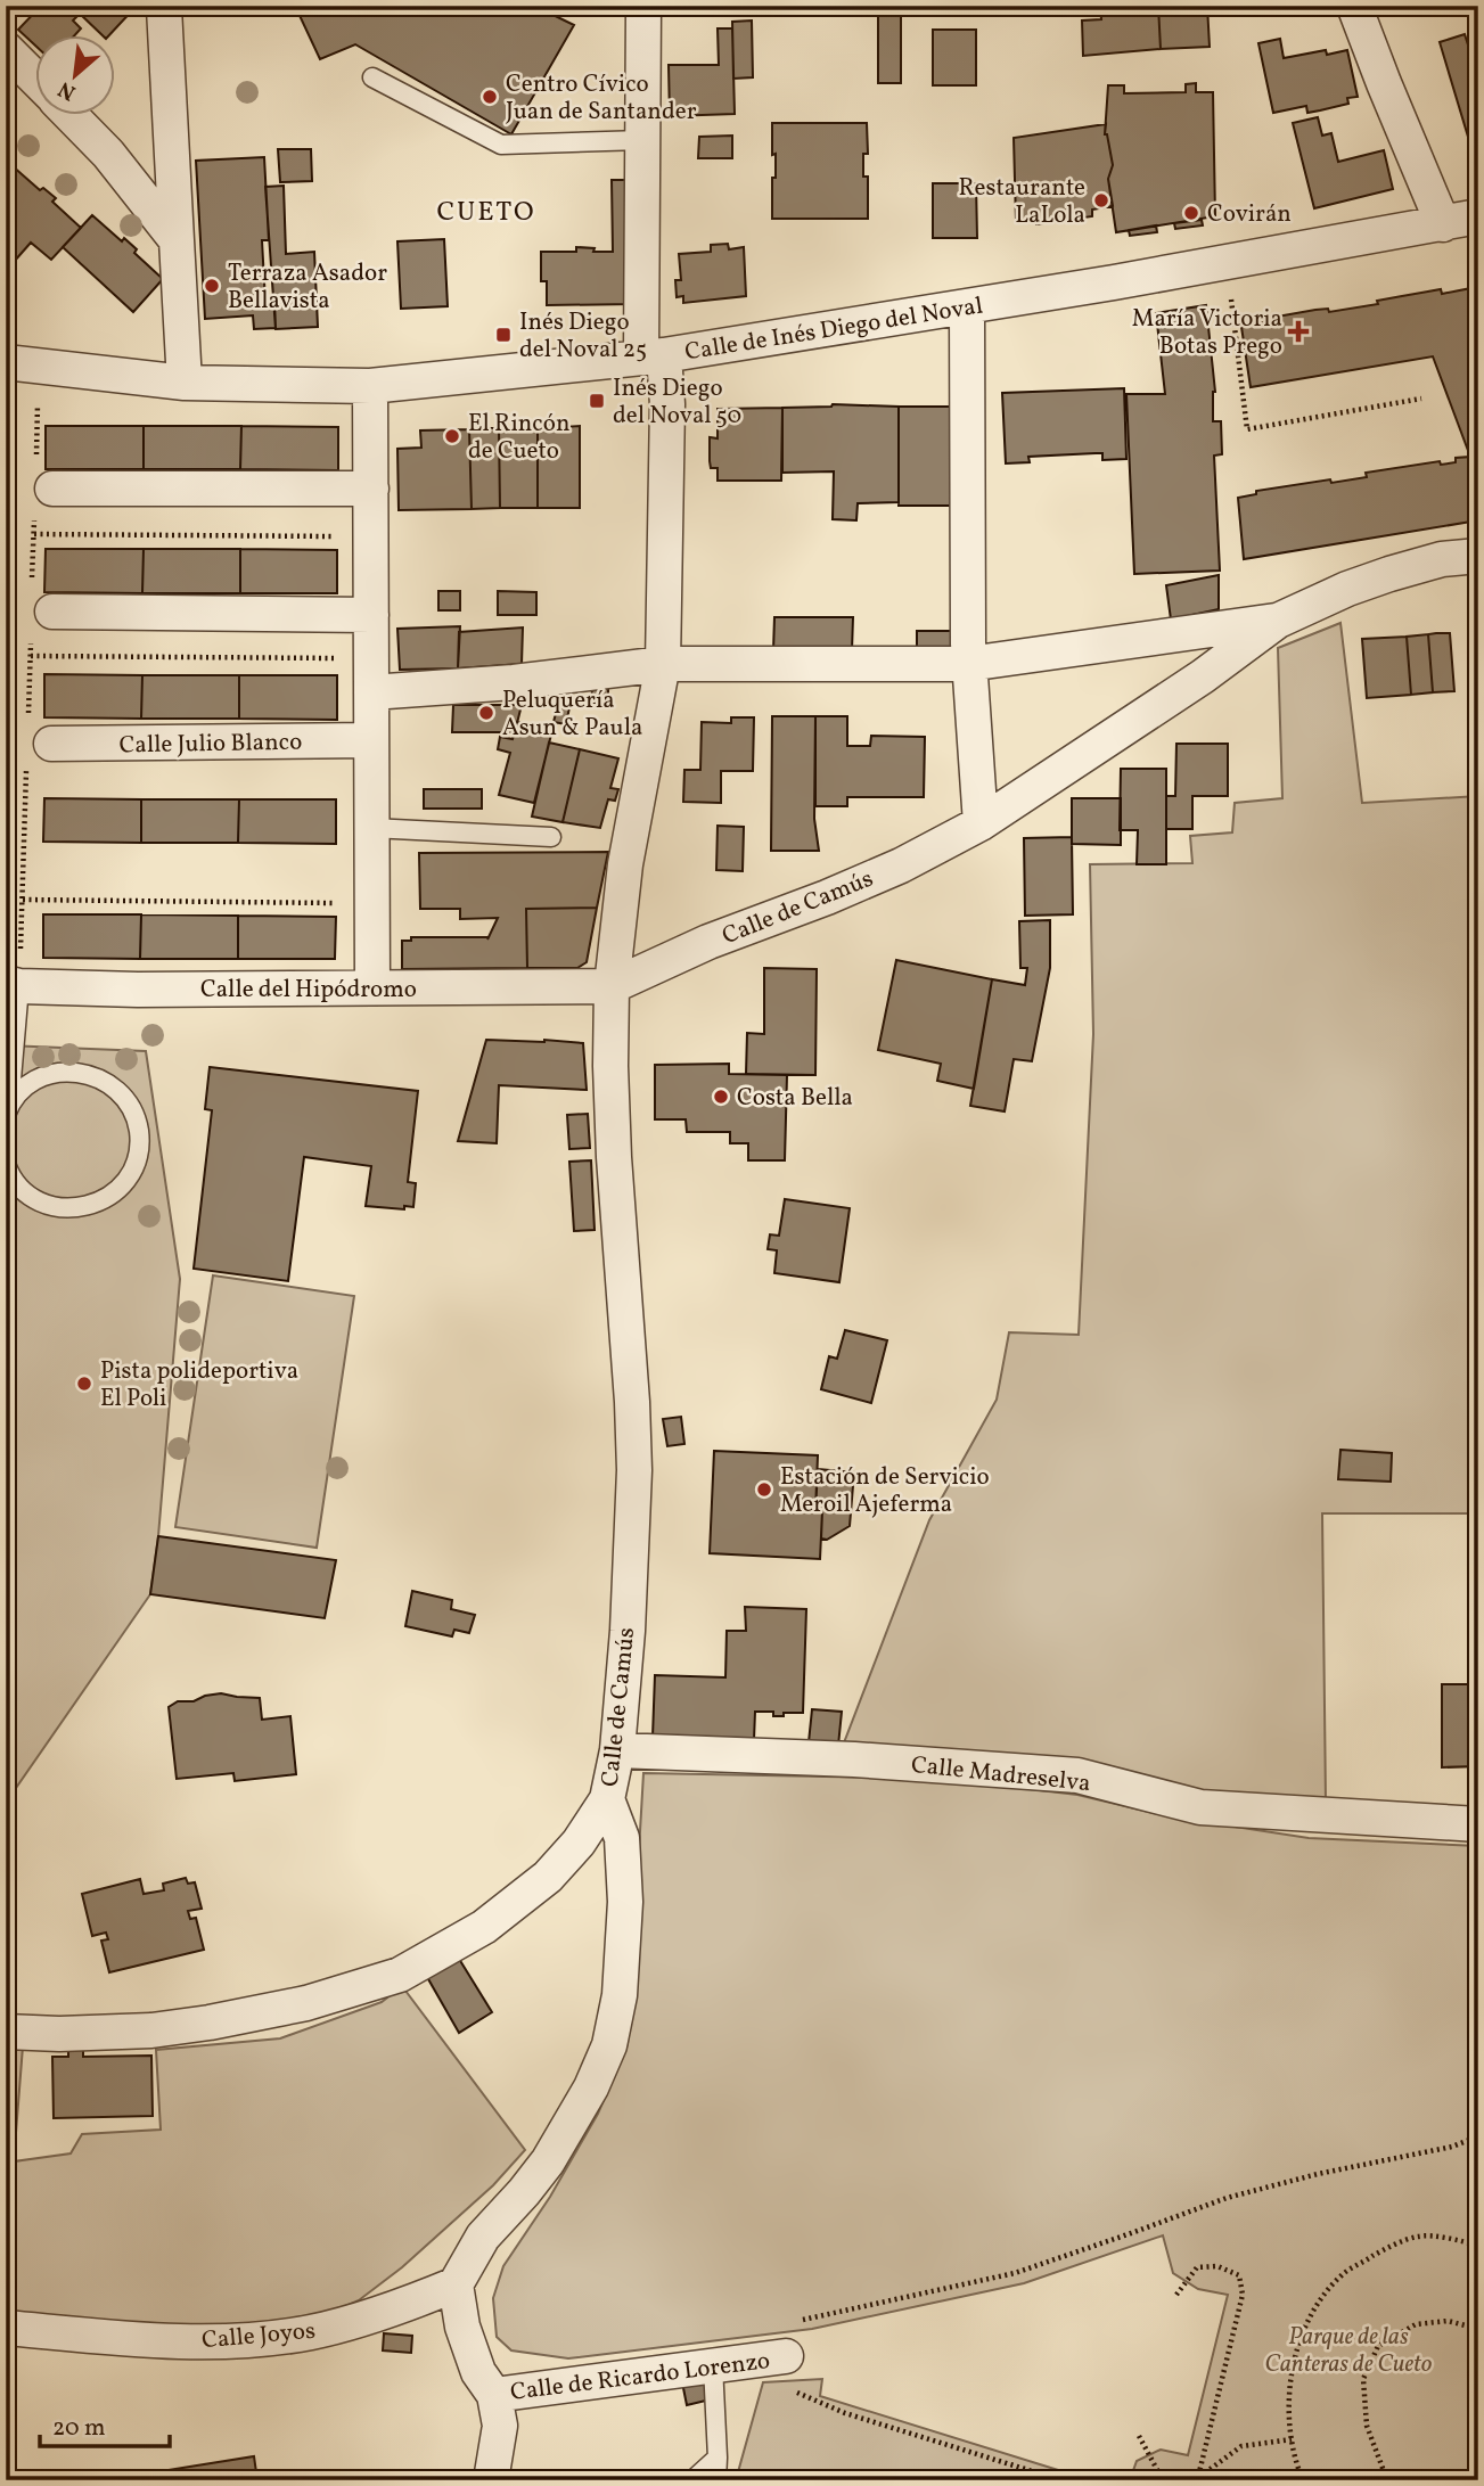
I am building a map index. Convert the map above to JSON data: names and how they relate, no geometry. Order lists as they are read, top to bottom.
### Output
{
  "streets": {
    "street": [
      "Calle de Inés Diego del Noval",
      "Calle Julio Blanco",
      "Calle de Camús",
      "Calle del Hipódromo",
      "Calle Madreselva",
      "Calle Joyos",
      "Calle de Ricardo Lorenzo"
    ]
  },
  "crossings": [
    ["Calle de Inés Diego del Noval", "Calle de Camús"],
    ["Calle de Camús", "Calle del Hipódromo"],
    ["Calle de Camús", "Calle Madreselva"],
    ["Calle Joyos", "Calle de Ricardo Lorenzo"]
  ],
  "districts": ["CUETO"],
  "parks": ["Parque de las Canteras de Cueto"],
  "places": {
    "other": [
      "Centro Cívico Juan de Santander",
      "Restaurante LaLola",
      "Covirán",
      "Terraza Asador Bellavista",
      "El Rincón de Cueto",
      "Peluquería Asun & Paula",
      "Costa Bella",
      "Pista polideportiva El Poli",
      "Estación de Servicio Meroil Ajeferma"
    ],
    "health": ["María Victoria Botas Prego"],
    "transit": ["Inés Diego del Noval 25", "Inés Diego del Noval 50"]
  },
  "scale_bar": "20 m",
  "north": "bottom left"
}
